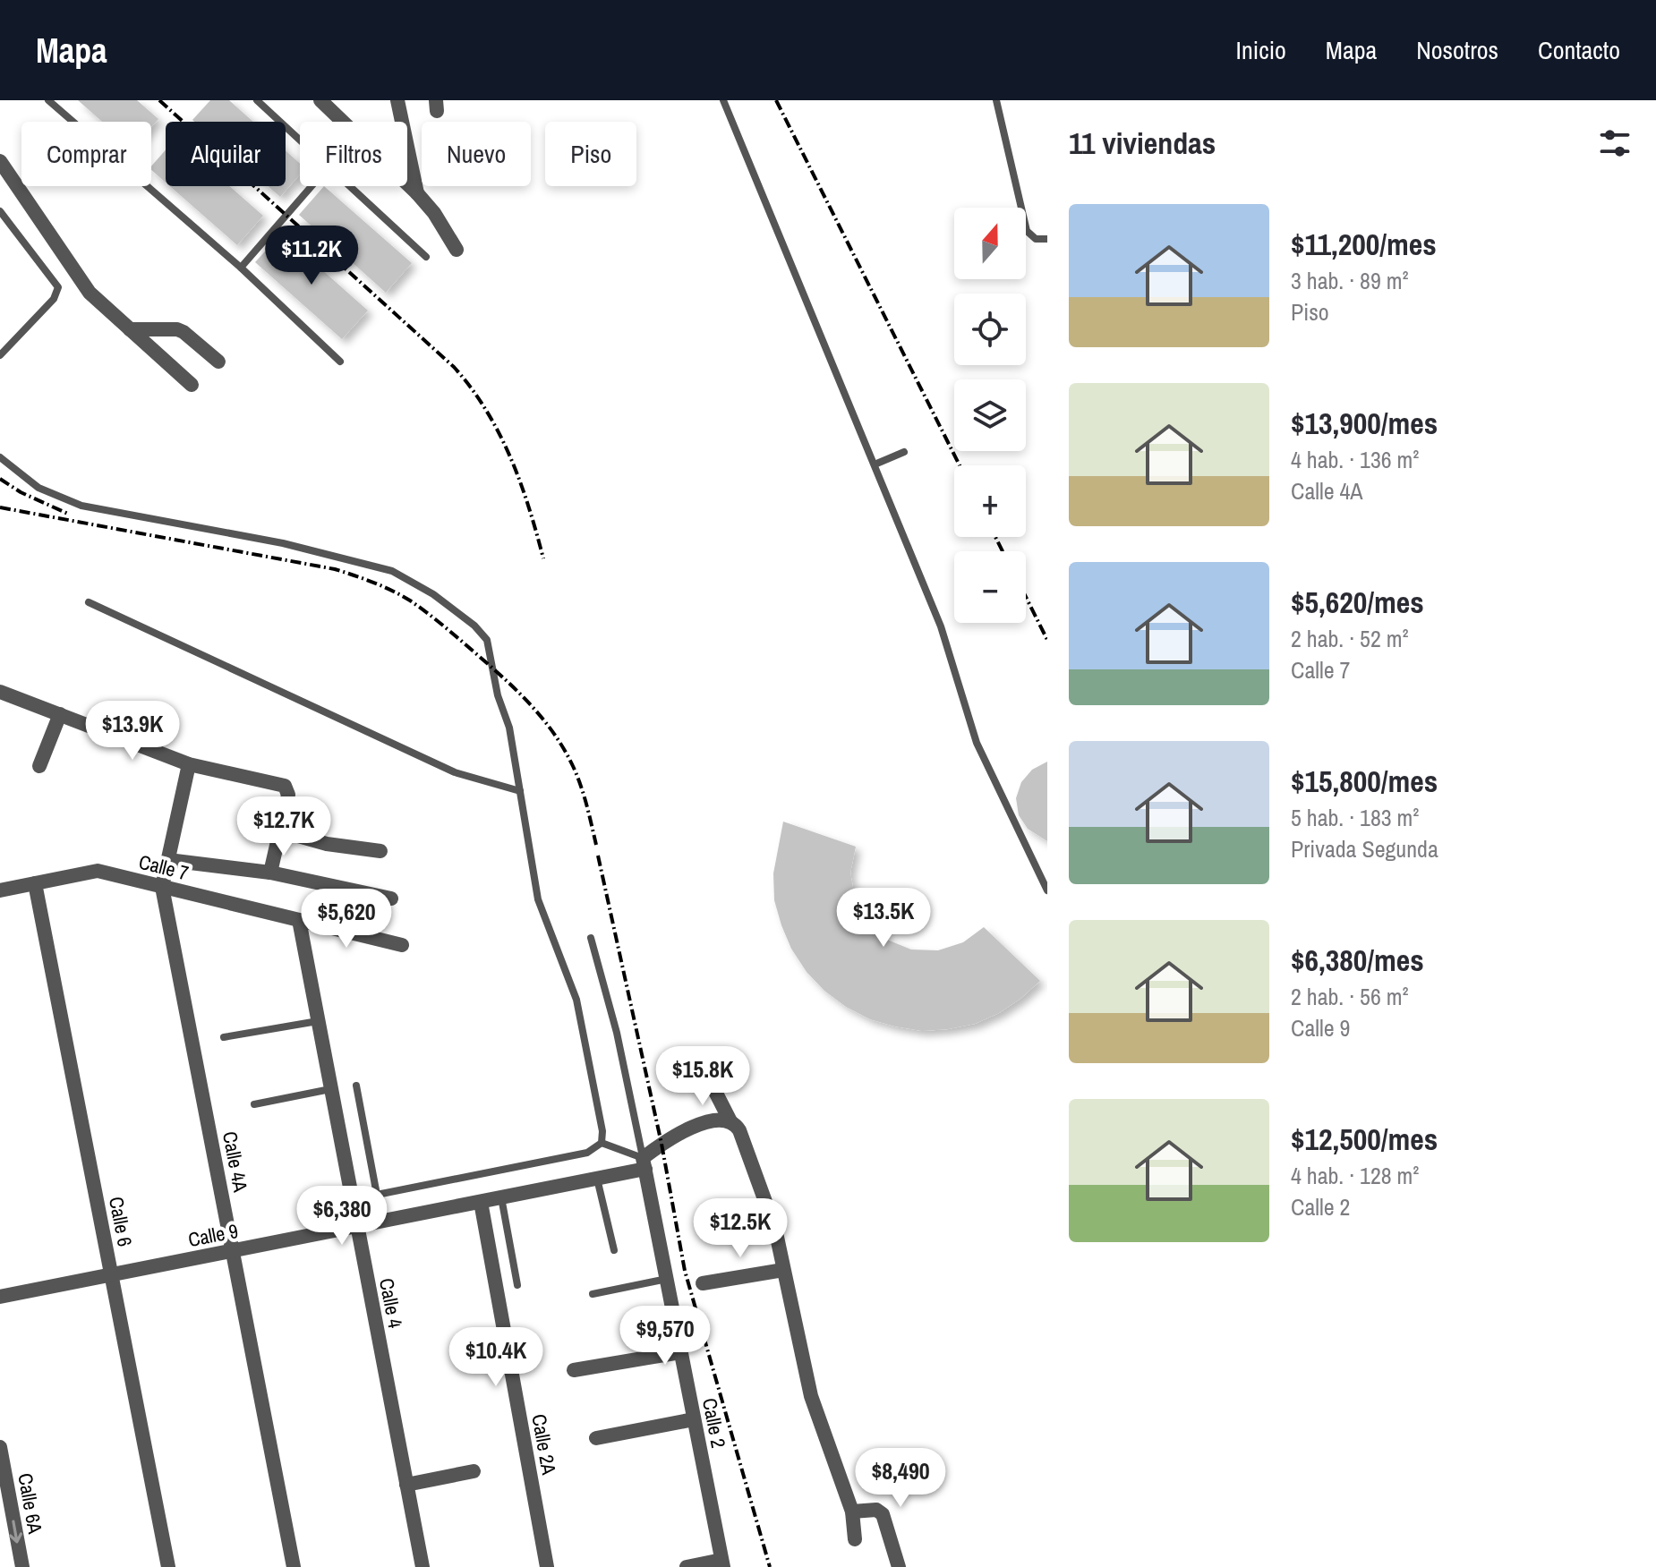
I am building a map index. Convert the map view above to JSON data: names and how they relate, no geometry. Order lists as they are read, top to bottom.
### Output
{
  "streets": {
    "street": [
      "Calle 7",
      "Calle 4A",
      "Calle 6",
      "Calle 9",
      "Calle 4",
      "Calle 2",
      "Calle 2A",
      "Calle 6A"
    ]
  },
  "crossings": [
    ["Calle 7", "Calle 4A"],
    ["Calle 7", "Calle 6"],
    ["Calle 7", "Calle 4"],
    ["Calle 4A", "Calle 9"],
    ["Calle 6", "Calle 9"],
    ["Calle 9", "Calle 4"],
    ["Calle 9", "Calle 2"],
    ["Calle 9", "Calle 2A"]
  ],
  "one_way": ["Calle 6A"],
  "north": "top",
  "page": {
    "header": "Mapa",
    "nav": [
      "Inicio",
      "Mapa",
      "Nosotros",
      "Contacto"
    ],
    "heading": "11 viviendas",
    "chip": [
      "Comprar",
      "Alquilar",
      "Filtros",
      "Nuevo",
      "Piso"
    ],
    "list": [
      {
        "name": "$11,200/mes",
        "note": "3 hab. · 89 m² · Piso"
      },
      {
        "name": "$13,900/mes",
        "note": "4 hab. · 136 m² · Calle 4A"
      },
      {
        "name": "$5,620/mes",
        "note": "2 hab. · 52 m² · Calle 7"
      },
      {
        "name": "$15,800/mes",
        "note": "5 hab. · 183 m² · Privada Segunda"
      },
      {
        "name": "$6,380/mes",
        "note": "2 hab. · 56 m² · Calle 9"
      },
      {
        "name": "$12,500/mes",
        "note": "4 hab. · 128 m² · Calle 2"
      }
    ],
    "map_buttons": ["+", "−"],
    "price": [
      "$11.2K",
      "$13.9K",
      "$12.7K",
      "$13.5K",
      "$5,620",
      "$15.8K",
      "$6,380",
      "$12.5K",
      "$9,570",
      "$10.4K",
      "$8,490"
    ]
  }
}
